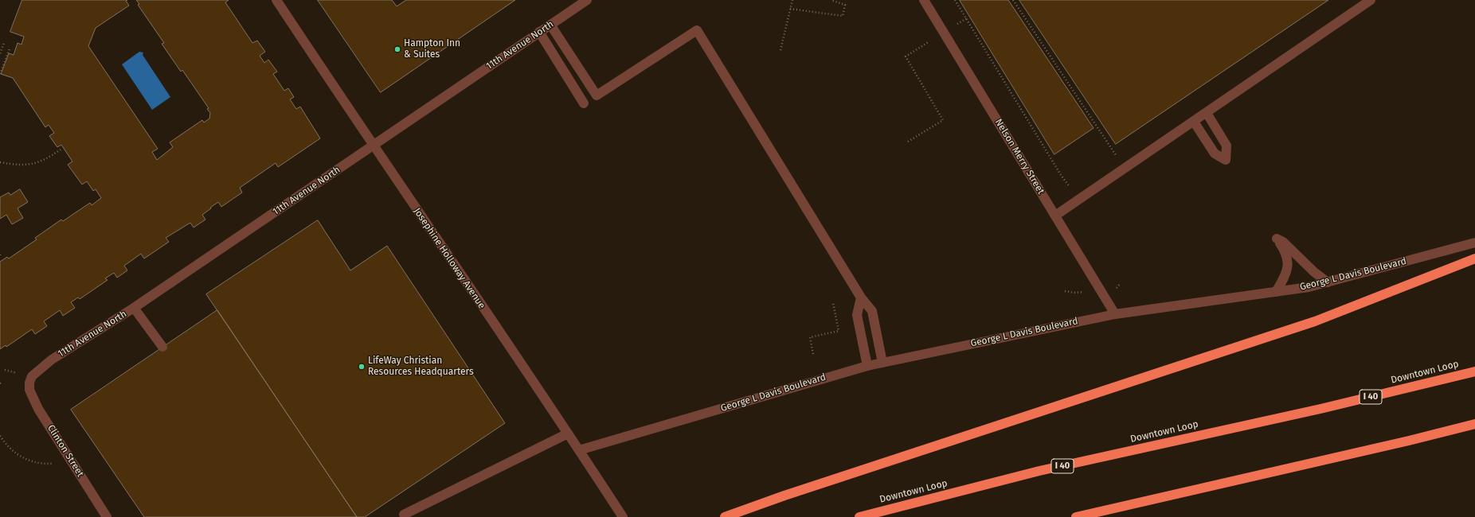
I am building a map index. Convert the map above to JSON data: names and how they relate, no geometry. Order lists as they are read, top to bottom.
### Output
{
  "streets": {
    "highway": ["Downtown Loop", "I 40"],
    "street": [
      "11th Avenue North",
      "Nelson Merry Street",
      "Josephine Holloway Avenue",
      "George L Davis Boulevard",
      "Clinton Street"
    ]
  },
  "crossings": [
    ["11th Avenue North", "Josephine Holloway Avenue"],
    ["11th Avenue North", "Clinton Street"],
    ["Nelson Merry Street", "George L Davis Boulevard"],
    ["Josephine Holloway Avenue", "George L Davis Boulevard"]
  ],
  "places": ["Hampton Inn & Suites", "LifeWay Christian Resources Headquarters"]
}
